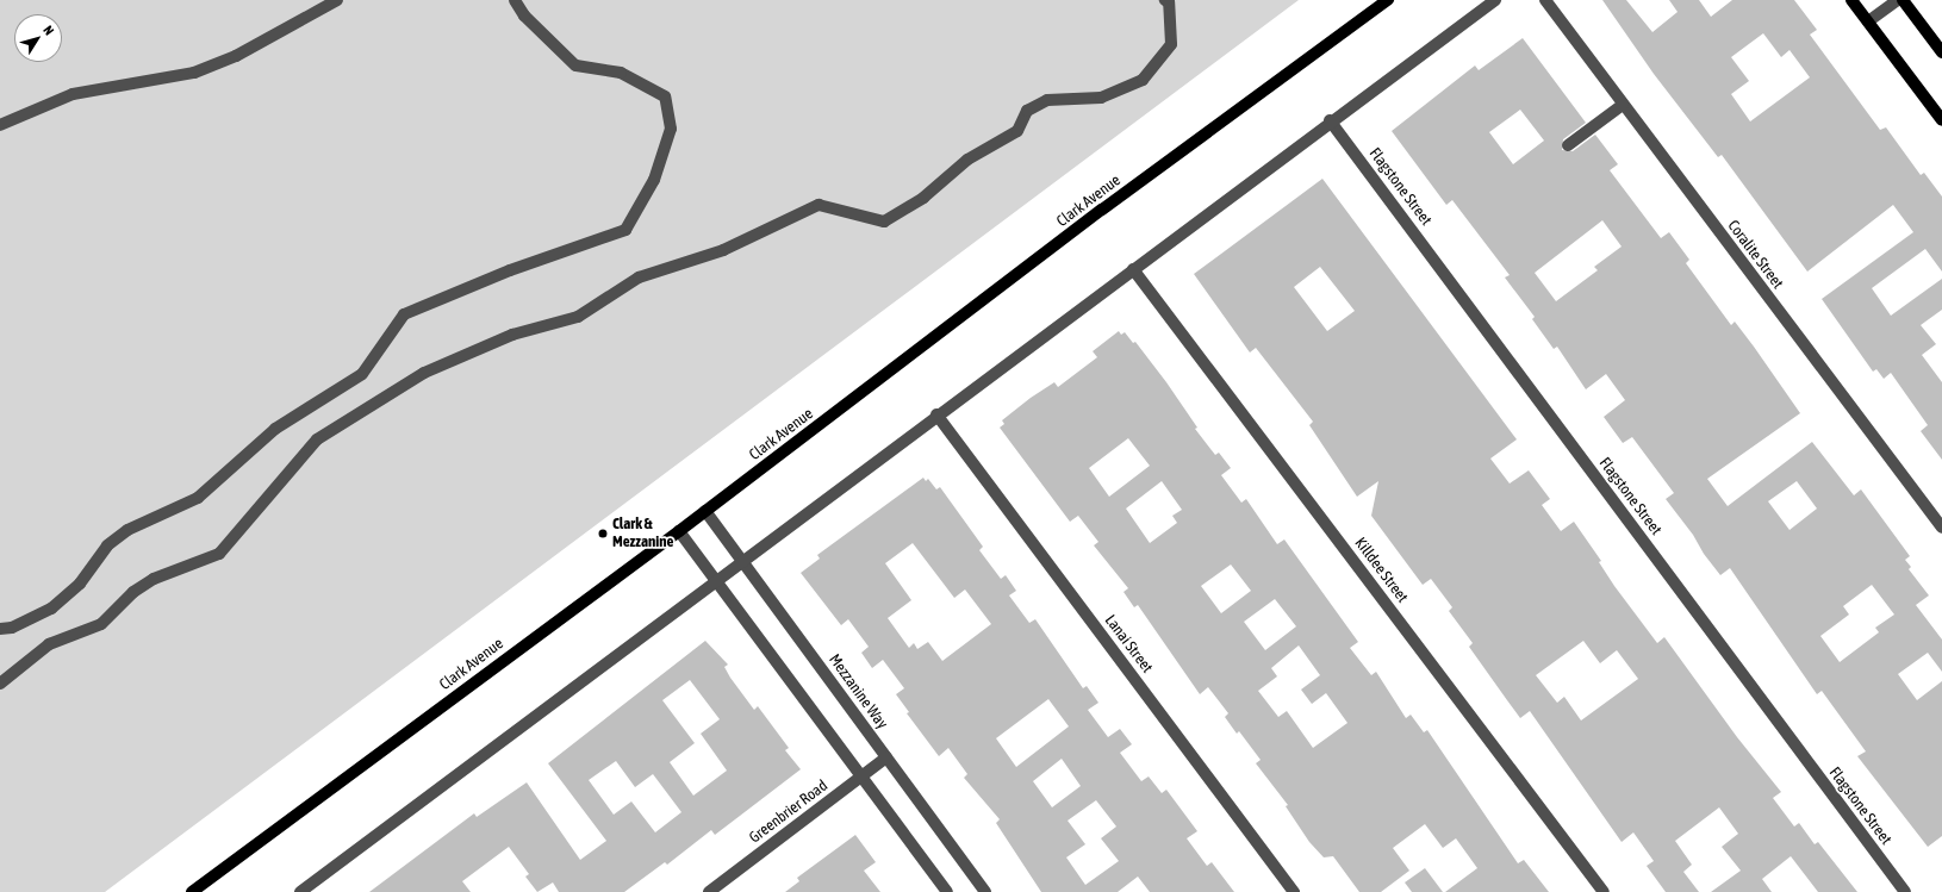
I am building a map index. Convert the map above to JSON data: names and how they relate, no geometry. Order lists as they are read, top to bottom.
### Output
{
  "streets": {
    "main road": ["Clark Avenue"],
    "street": [
      "Flagstone Street",
      "Coralite Street",
      "Killdee Street",
      "Lanai Street",
      "Mezzanine Way",
      "Greenbrier Road"
    ]
  },
  "crossings": [
    ["Clark Avenue", "Mezzanine Way"],
    ["Mezzanine Way", "Greenbrier Road"]
  ],
  "places": ["Clark & Mezzanine"],
  "north": "top right"
}
